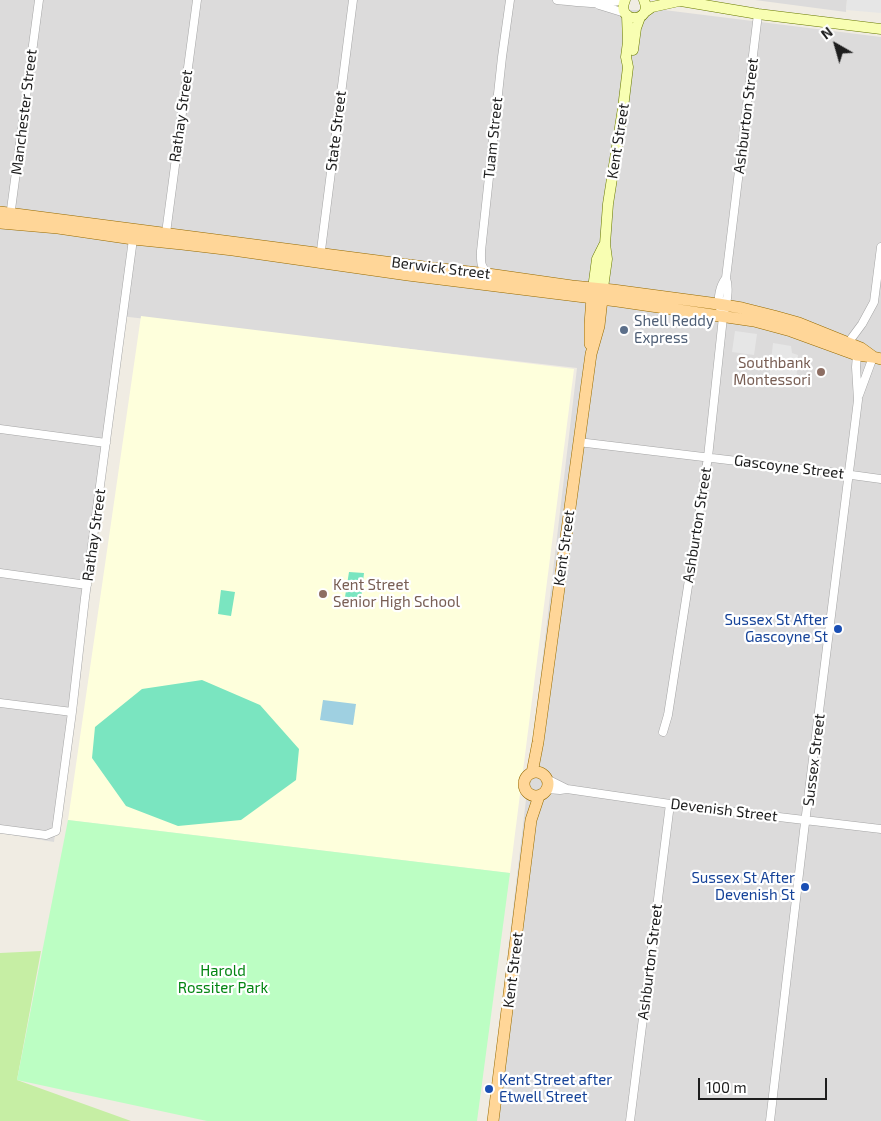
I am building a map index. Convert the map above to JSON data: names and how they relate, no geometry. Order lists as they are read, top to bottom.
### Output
{
  "streets": {
    "main road": ["Kent Street", "Berwick Street"],
    "street": [
      "Manchester Street",
      "Rathay Street",
      "Ashburton Street",
      "State Street",
      "Tuam Street",
      "Gascoyne Street",
      "Sussex Street",
      "Devenish Street"
    ]
  },
  "crossings": [
    ["Manchester Street", "Berwick Street"],
    ["Rathay Street", "Berwick Street"],
    ["Ashburton Street", "Berwick Street"],
    ["Ashburton Street", "Gascoyne Street"],
    ["Ashburton Street", "Devenish Street"],
    ["State Street", "Berwick Street"],
    ["Tuam Street", "Berwick Street"],
    ["Kent Street", "Berwick Street"],
    ["Kent Street", "Gascoyne Street"],
    ["Kent Street", "Devenish Street"],
    ["Berwick Street", "Sussex Street"],
    ["Gascoyne Street", "Sussex Street"],
    ["Sussex Street", "Devenish Street"]
  ],
  "parks": ["Harold Rossiter Park"],
  "places": [
    "Shell Reddy Express",
    "Southbank Montessori",
    "Kent Street Senior High School",
    "Sussex St After Gascoyne St",
    "Sussex St After Devenish St",
    "Kent Street after Etwell Street"
  ],
  "scale_bar": "100 m",
  "north": "top left"
}
